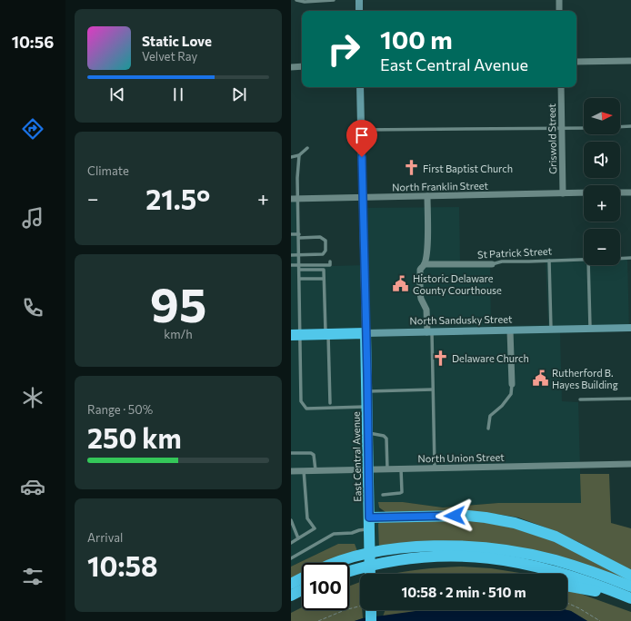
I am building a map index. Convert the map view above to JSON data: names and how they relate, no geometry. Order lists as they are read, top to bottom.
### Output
{
  "streets": {
    "highway": ["North Sandusky Street", "East Central Avenue"],
    "street": [
      "Griswold Street",
      "North Franklin Street",
      "St Patrick Street",
      "North Union Street"
    ]
  },
  "crossings": [
    ["Griswold Street", "North Franklin Street"],
    ["North Sandusky Street", "East Central Avenue"],
    ["East Central Avenue", "North Union Street"]
  ],
  "places": {
    "church": ["First Baptist Church", "Delaware Church"],
    "public building": ["Historic Delaware County Courthouse", "Rutherford B. Hayes Building"]
  },
  "north": "right",
  "page": {
    "tabs": "10:56",
    "turn": ["100 m", "East Central Avenue"],
    "song": ["Static Love", "Velvet Ray"],
    "map_buttons": ["+", "−"],
    "tile": [
      "Climate",
      ["95", "km/h"],
      ["Range · 50%", "250 km"],
      ["Arrival", "10:58"]
    ],
    "heat": ["−", "21.5°", "+"],
    "limit": "100",
    "trip": "10:58 · 2 min · 510 m"
  }
}
